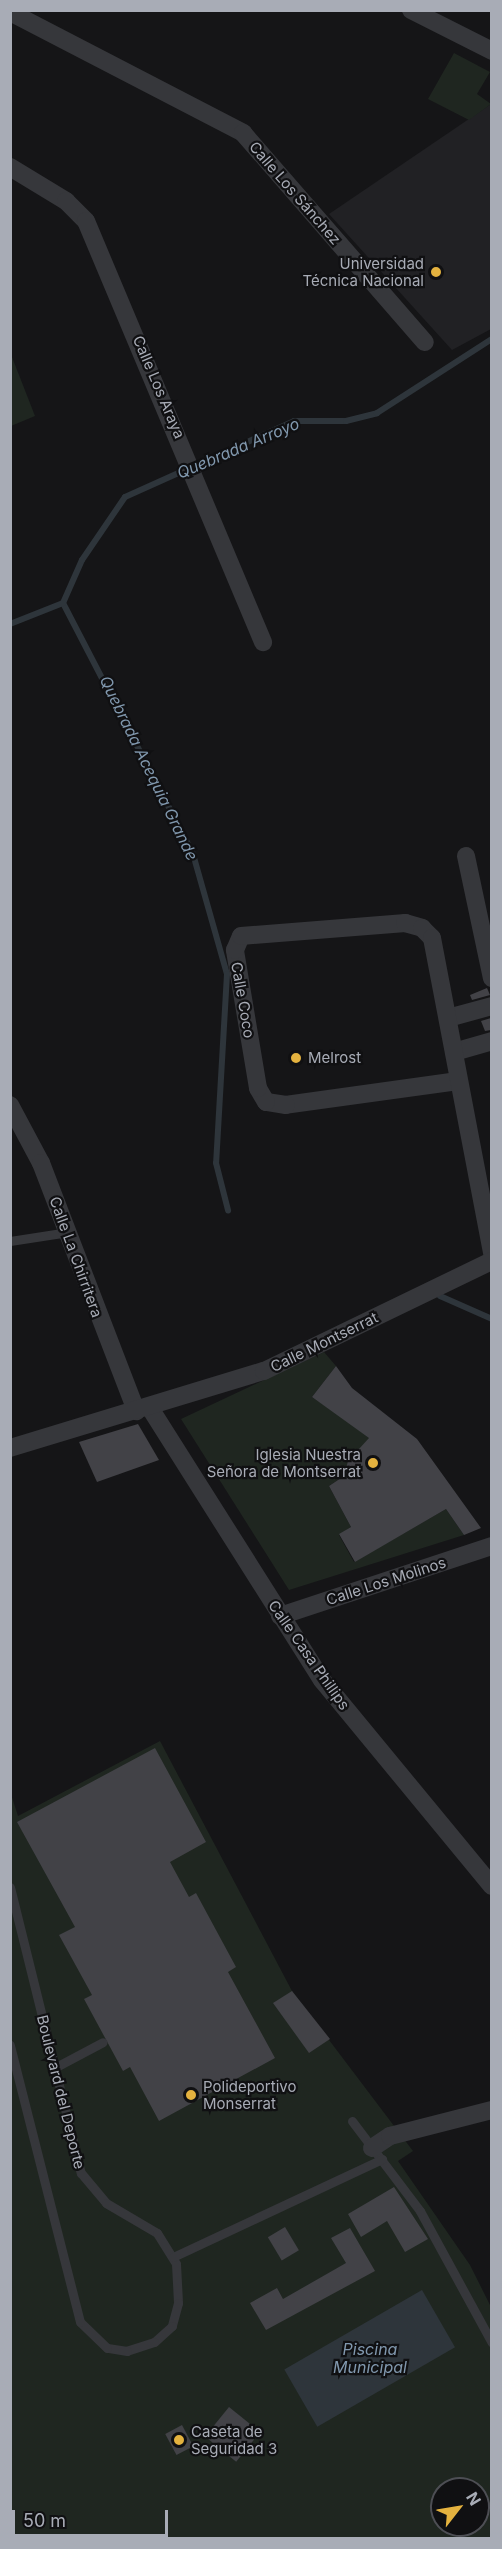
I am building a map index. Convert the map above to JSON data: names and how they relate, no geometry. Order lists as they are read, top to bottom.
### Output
{
  "streets": {
    "street": [
      "Calle Los Sánchez",
      "Calle Los Araya",
      "Calle Coco",
      "Calle La Chirritera",
      "Calle Montserrat",
      "Calle Los Molinos",
      "Calle Casa Phillips"
    ],
    "lane": ["Boulevard del Deporte"]
  },
  "crossings": [
    ["Calle La Chirritera", "Calle Montserrat"],
    ["Calle La Chirritera", "Calle Casa Phillips"],
    ["Calle Montserrat", "Calle Casa Phillips"],
    ["Calle Los Molinos", "Calle Casa Phillips"]
  ],
  "water": ["Quebrada Arroyo", "Quebrada Acequia Grande", "Piscina Municipal"],
  "places": [
    "Universidad Técnica Nacional",
    "Melrost",
    "Iglesia Nuestra Señora de Montserrat",
    "Polideportivo Monserrat",
    "Caseta de Seguridad 3"
  ],
  "scale_bar": "50 m",
  "north": "top right"
}
